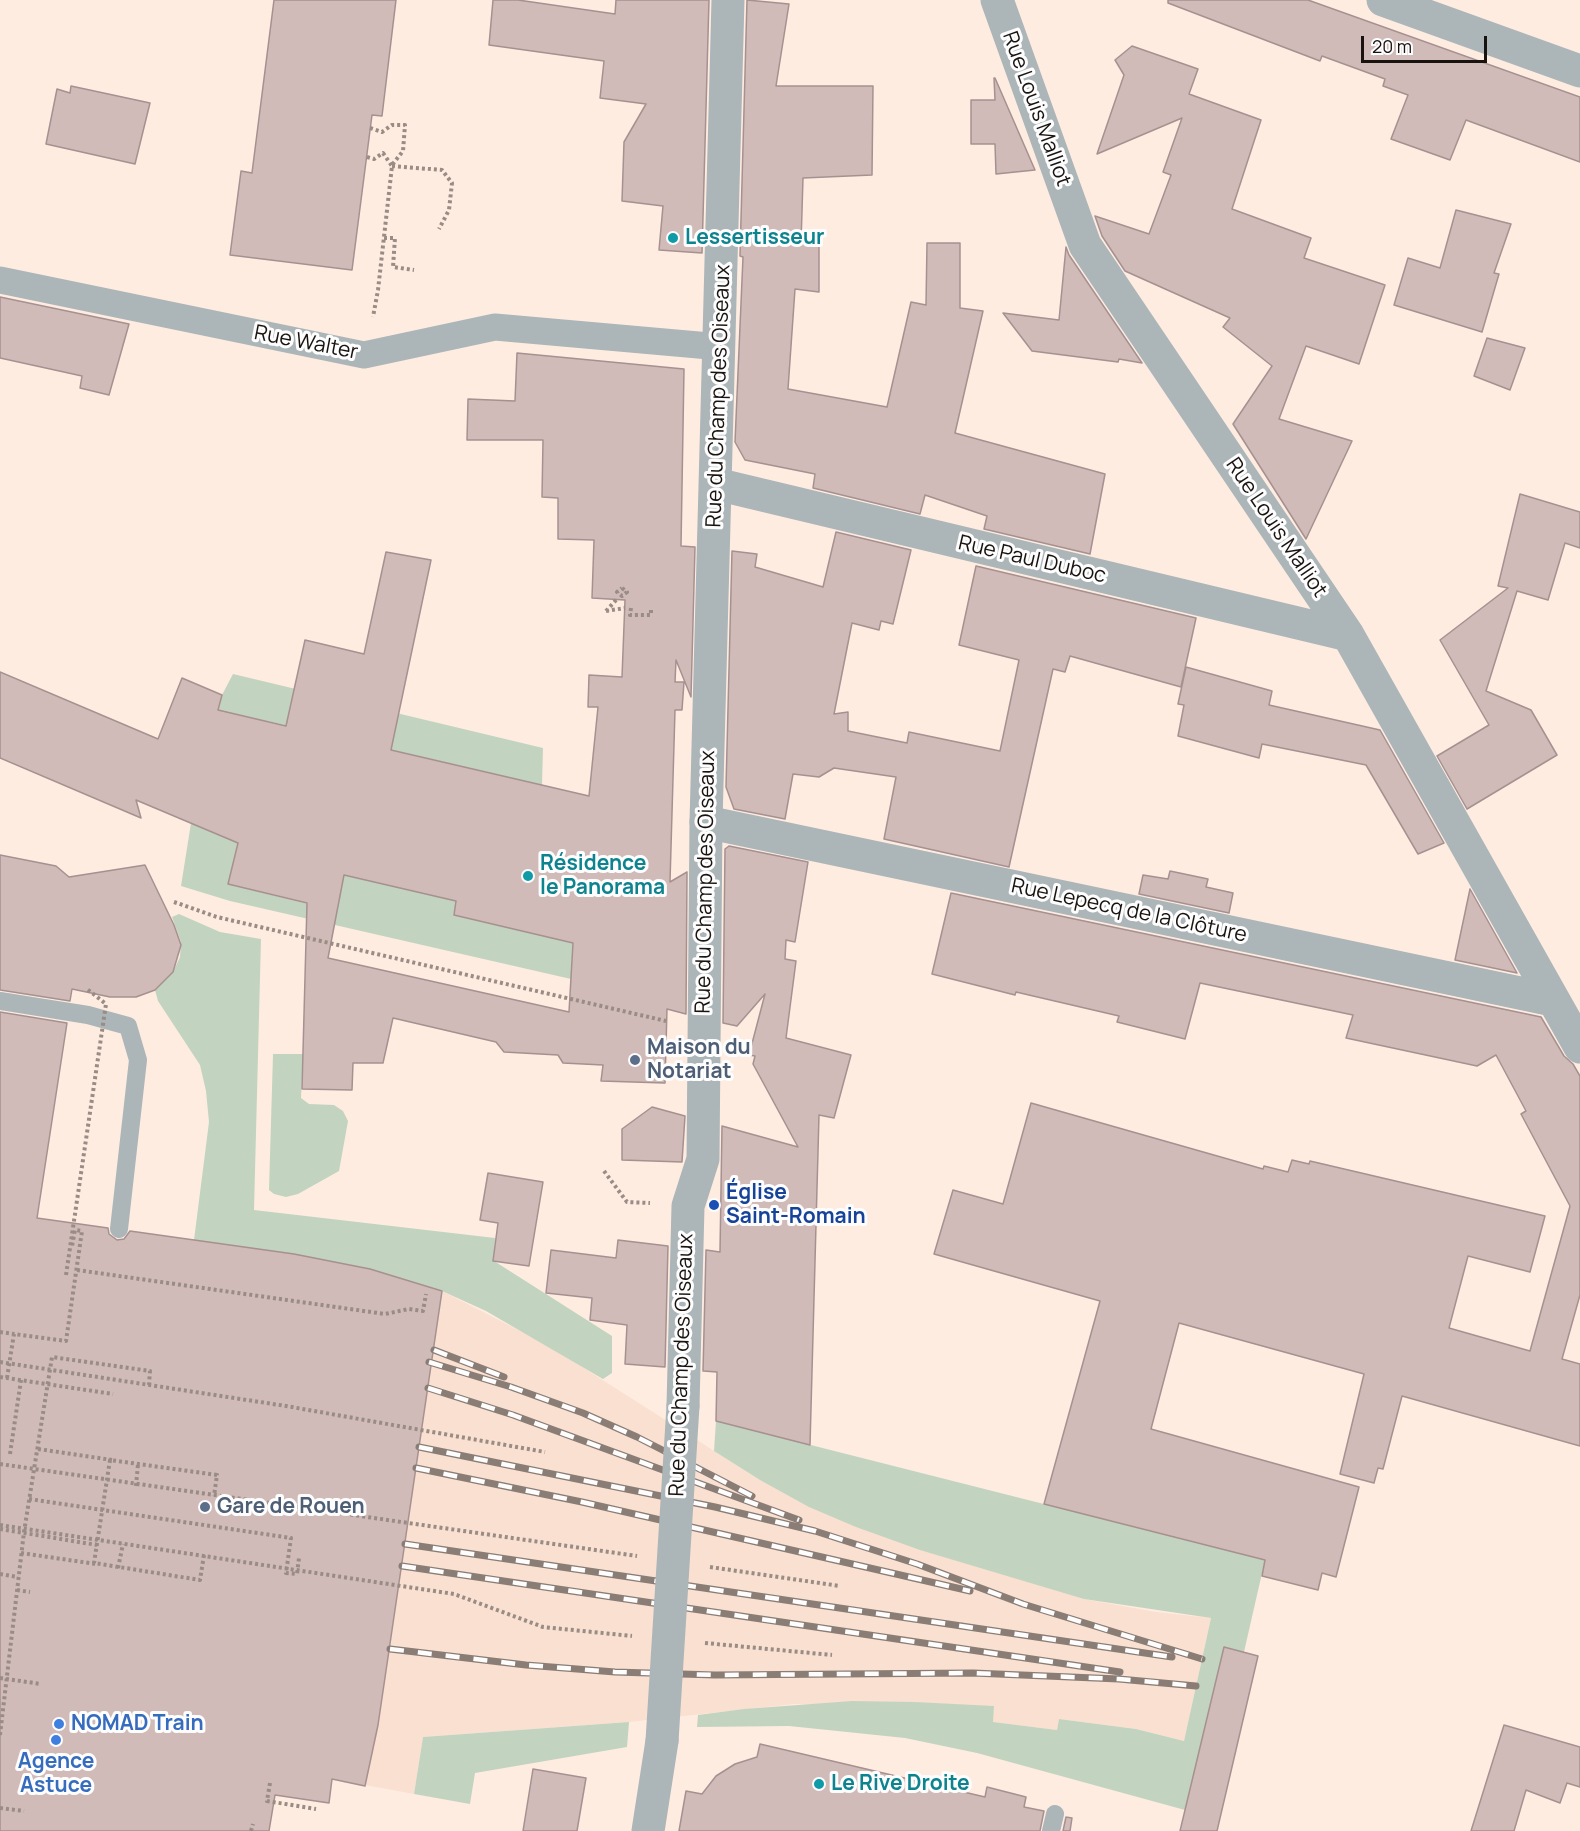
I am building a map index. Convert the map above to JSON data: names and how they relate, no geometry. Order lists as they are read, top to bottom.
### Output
{
  "streets": {
    "street": [
      "Rue Louis Malliot",
      "Rue Walter",
      "Rue du Champ des Oiseaux",
      "Rue Paul Duboc",
      "Rue Lepecq de la Clôture"
    ]
  },
  "crossings": [
    ["Rue Louis Malliot", "Rue Paul Duboc"],
    ["Rue Louis Malliot", "Rue Lepecq de la Clôture"],
    ["Rue Walter", "Rue du Champ des Oiseaux"],
    ["Rue du Champ des Oiseaux", "Rue Paul Duboc"],
    ["Rue du Champ des Oiseaux", "Rue Lepecq de la Clôture"]
  ],
  "places": [
    "Lessertisseur",
    "Résidence le Panorama",
    "Maison du Notariat",
    "Église Saint-Romain",
    "Gare de Rouen",
    "NOMAD Train",
    "Agence Astuce",
    "Le Rive Droite"
  ],
  "scale_bar": "20 m"
}
